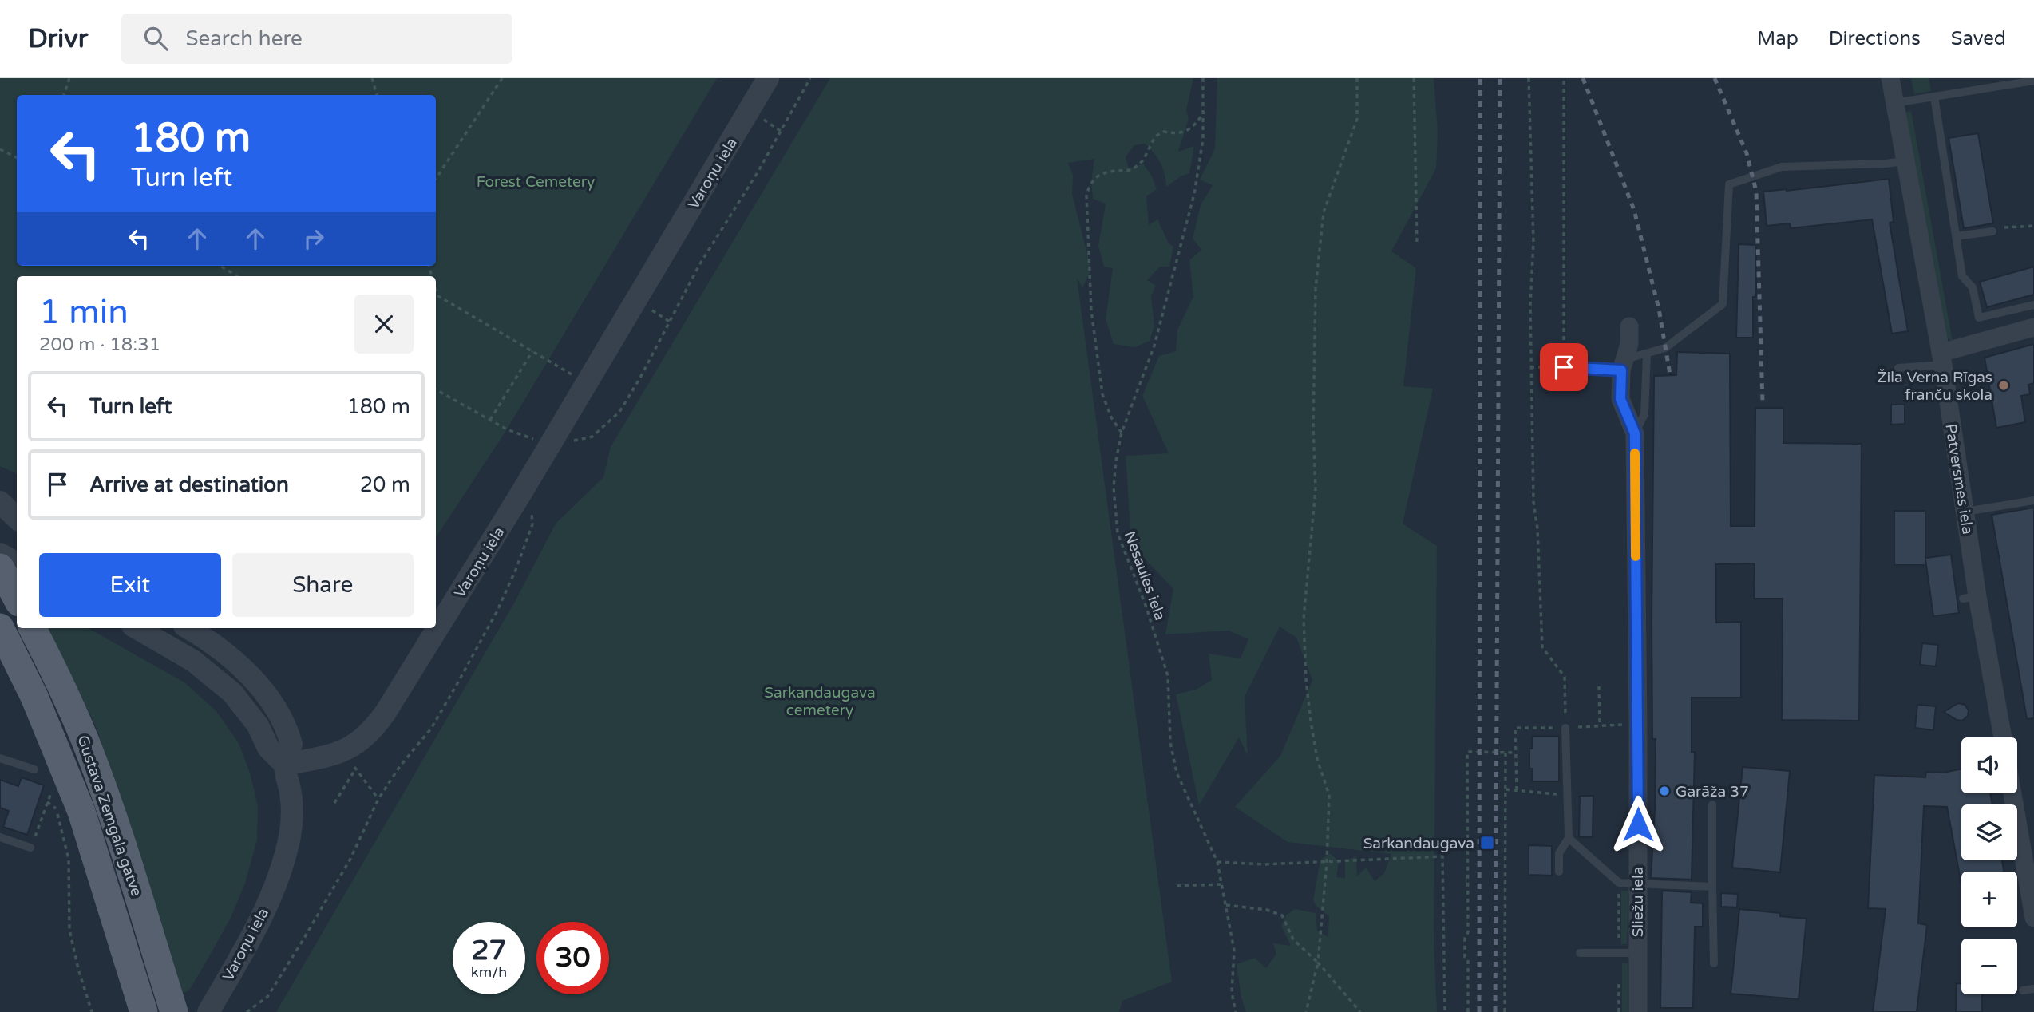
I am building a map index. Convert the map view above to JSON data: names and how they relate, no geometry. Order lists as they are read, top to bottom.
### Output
{
  "streets": {
    "main road": ["Gustava Zemgala gatve"],
    "street": ["Varoņu iela", "Patversmes iela", "Sliežu iela"],
    "path": ["Nesaules iela"]
  },
  "parks": ["Forest Cemetery", "Sarkandaugava cemetery"],
  "places": {
    "other": ["Žila Verna Rīgas franču skola", "Garāža 37"],
    "transit": ["Sarkandaugava"]
  },
  "page": {
    "header": "Drivr",
    "search": "Search here",
    "nav": ["Map", "Directions", "Saved"],
    "turn": ["180 m", "Turn left"],
    "heading": ["1 min", "200 m · 18:31"],
    "list": [
      {
        "name": "Turn left",
        "value": "180 m"
      },
      {
        "name": "Arrive at destination",
        "value": "20 m"
      }
    ],
    "buttons": ["Exit", "Share"],
    "map_buttons": ["+", "−"],
    "speed": "27 km/h",
    "limit": "30"
  }
}
